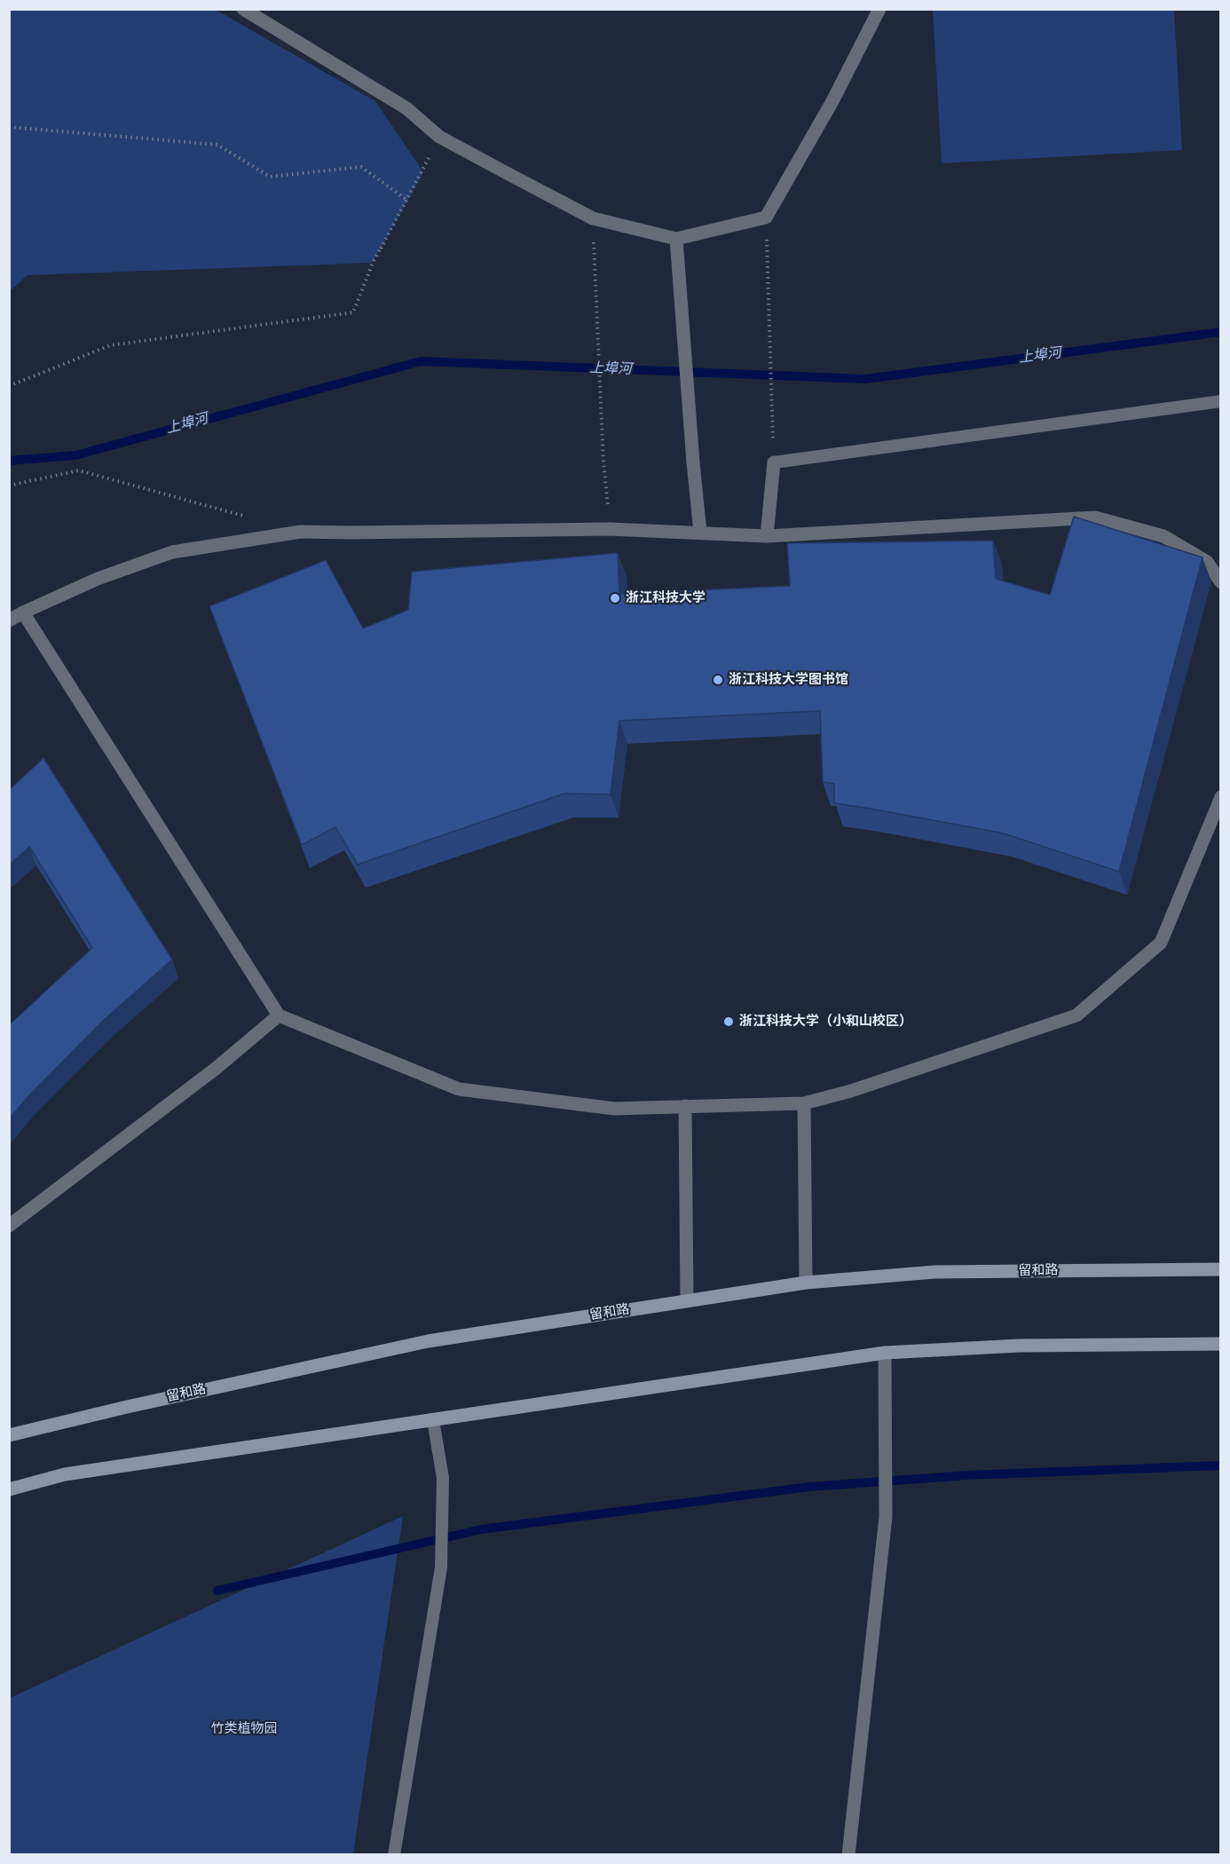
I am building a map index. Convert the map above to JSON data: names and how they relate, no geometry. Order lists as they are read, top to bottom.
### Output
{
  "streets": {
    "main road": ["留和路"]
  },
  "water": ["上埠河"],
  "parks": ["竹类植物园"],
  "places": ["浙江科技大学", "浙江科技大学图书馆", "浙江科技大学（小和山校区）"]
}
